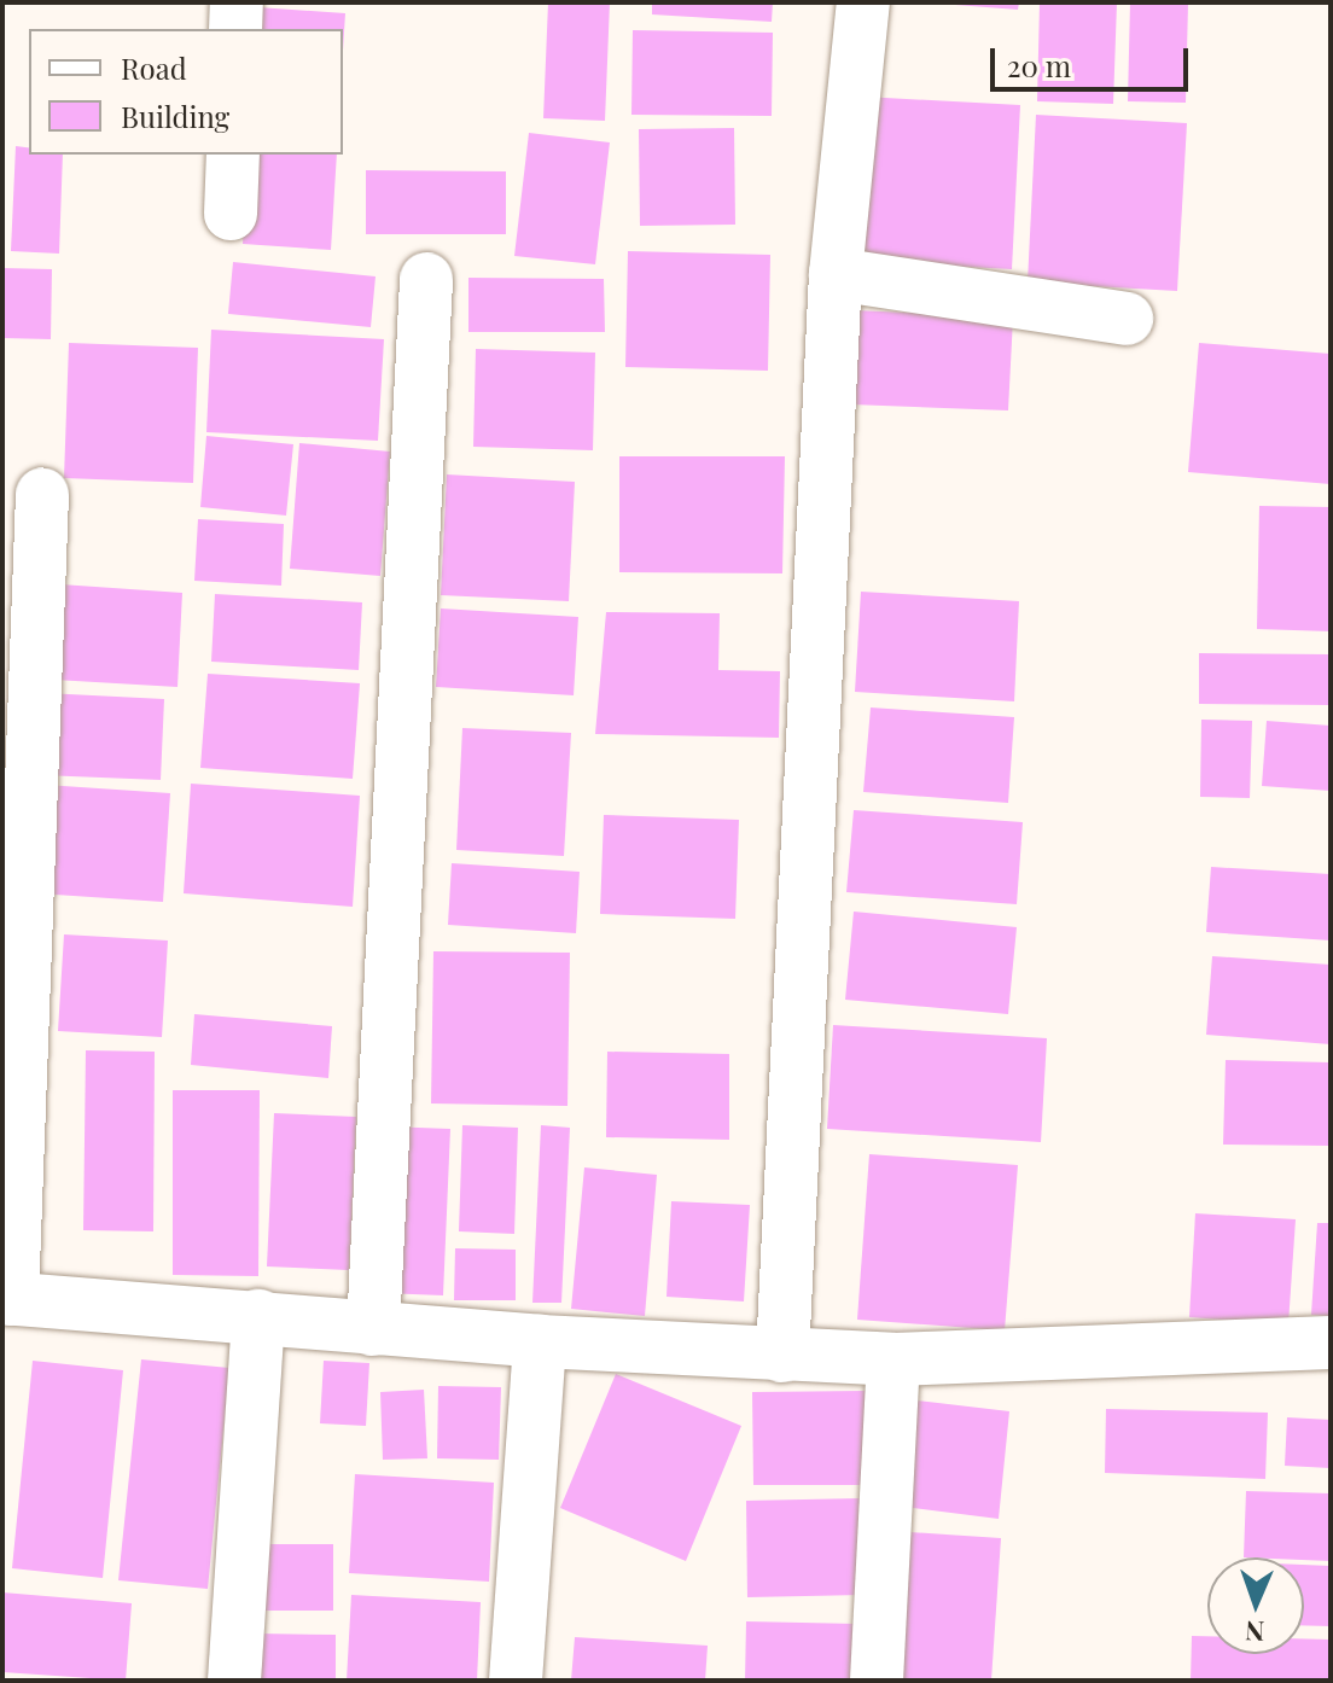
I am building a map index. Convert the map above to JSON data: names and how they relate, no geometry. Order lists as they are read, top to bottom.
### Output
{
  "legend": ["Road", "Building"],
  "scale_bar": "20 m",
  "north": "bottom"
}
